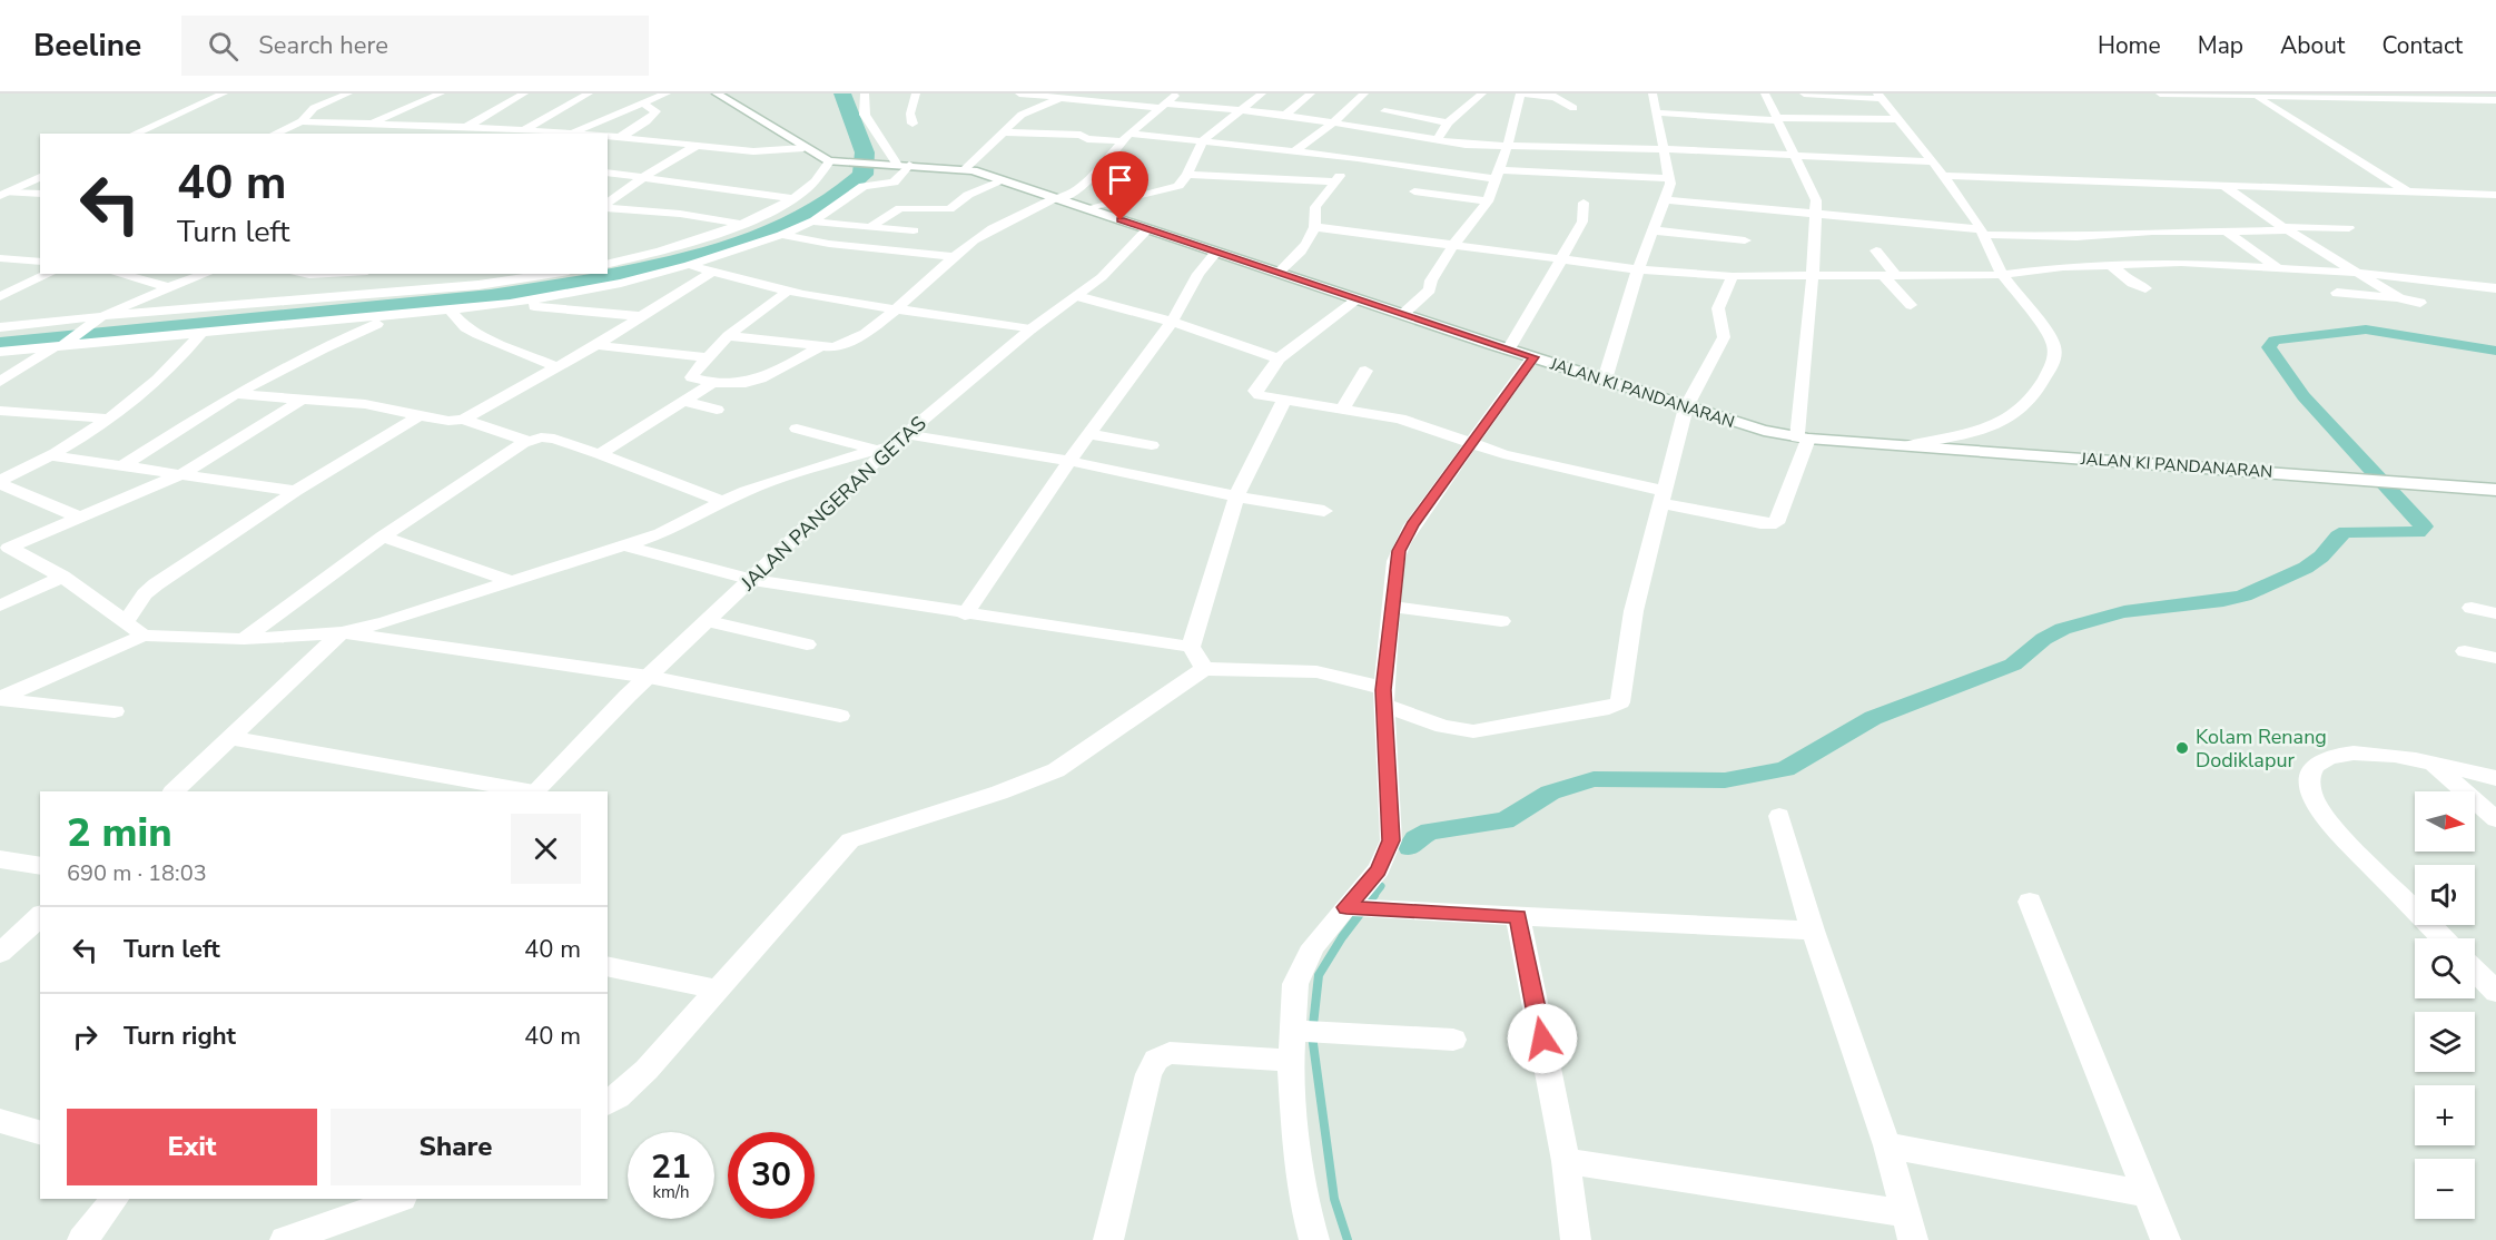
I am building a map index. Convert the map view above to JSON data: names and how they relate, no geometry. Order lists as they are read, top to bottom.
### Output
{
  "streets": {
    "street": ["JALAN KI PANDANARAN", "JALAN PANGERAN GETAS"]
  },
  "crossings": [
    ["JALAN KI PANDANARAN", "JALAN PANGERAN GETAS"]
  ],
  "places": ["Kolam Renang Dodiklapur"],
  "north": "right",
  "page": {
    "header": "Beeline",
    "search": "Search here",
    "nav": [
      "Home",
      "Map",
      "About",
      "Contact"
    ],
    "turn": ["40 m", "Turn left"],
    "map_buttons": ["+", "−"],
    "heading": ["2 min", "690 m · 18:03"],
    "list": [
      {
        "name": "Turn left",
        "value": "40 m"
      },
      {
        "name": "Turn right",
        "value": "40 m"
      }
    ],
    "buttons": ["Exit", "Share"],
    "speed": "21 km/h",
    "limit": "30"
  }
}
